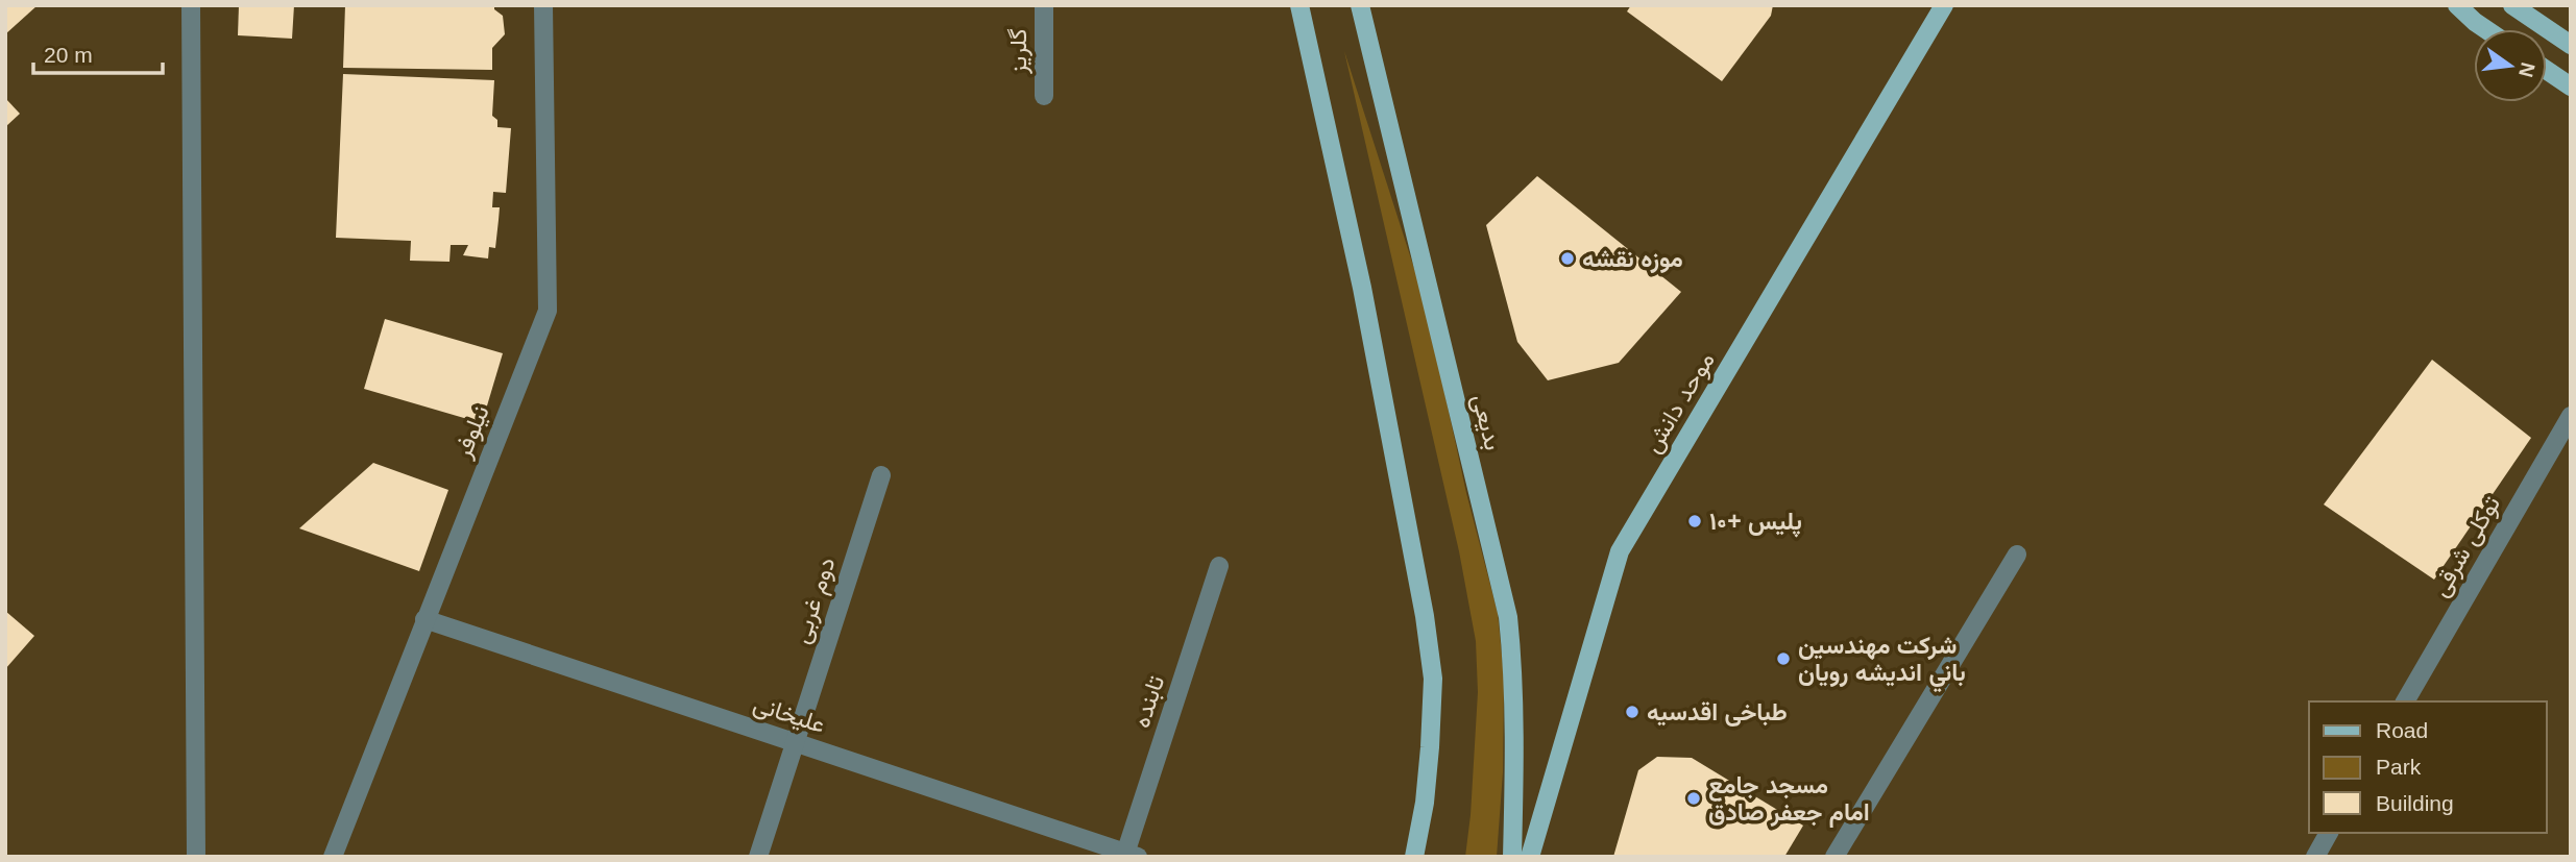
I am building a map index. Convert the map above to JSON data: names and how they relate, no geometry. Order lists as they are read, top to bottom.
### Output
{
  "streets": {
    "main road": ["موحد دانش", "بدیعی"],
    "street": [
      "گلریز",
      "نیلوفر",
      "توکلی شرقی",
      "دوم غربی",
      "تابنده",
      "علیخانی"
    ]
  },
  "crossings": [
    ["نیلوفر", "علیخانی"],
    ["دوم غربی", "علیخانی"],
    ["تابنده", "علیخانی"]
  ],
  "places": [
    "موزه نقشه",
    "پلیس +۱۰",
    "شركت مهندسين باني انديشه رويان",
    "طباخى اقدسيه",
    "مسجد جامع امام جعفر صادق"
  ],
  "legend": ["Road", "Park", "Building"],
  "scale_bar": "20 m",
  "north": "right"
}
